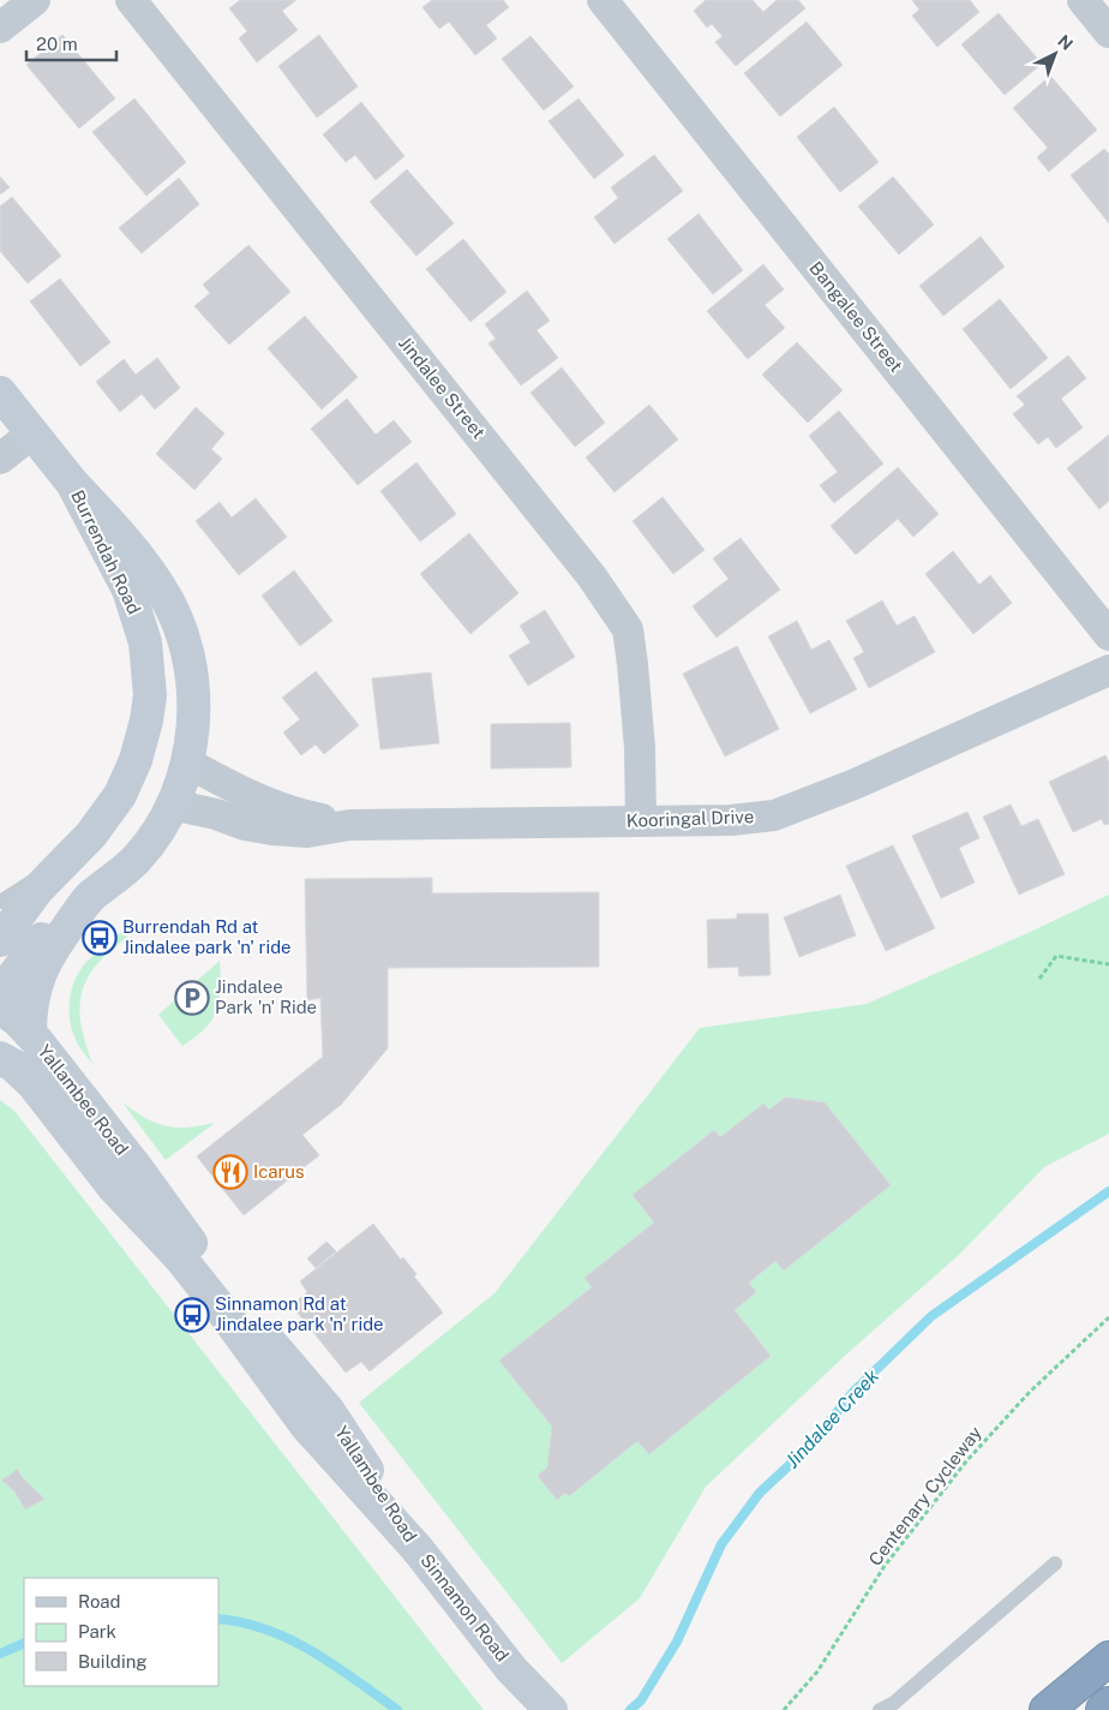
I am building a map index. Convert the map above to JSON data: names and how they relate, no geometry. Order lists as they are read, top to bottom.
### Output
{
  "streets": {
    "street": [
      "Bangalee Street",
      "Jindalee Street",
      "Burrendah Road",
      "Kooringal Drive",
      "Yallambee Road",
      "Sinnamon Road"
    ],
    "path": ["Centenary Cycleway"]
  },
  "crossings": [
    ["Jindalee Street", "Kooringal Drive"],
    ["Yallambee Road", "Sinnamon Road"]
  ],
  "water": ["Jindalee Creek"],
  "places": {
    "bus stop": ["Burrendah Rd at Jindalee park 'n' ride", "Sinnamon Rd at Jindalee park 'n' ride"],
    "parking": ["Jindalee Park 'n' Ride"],
    "restaurant": ["Icarus"]
  },
  "legend": ["Road", "Park", "Building"],
  "scale_bar": "20 m",
  "north": "top right"
}
